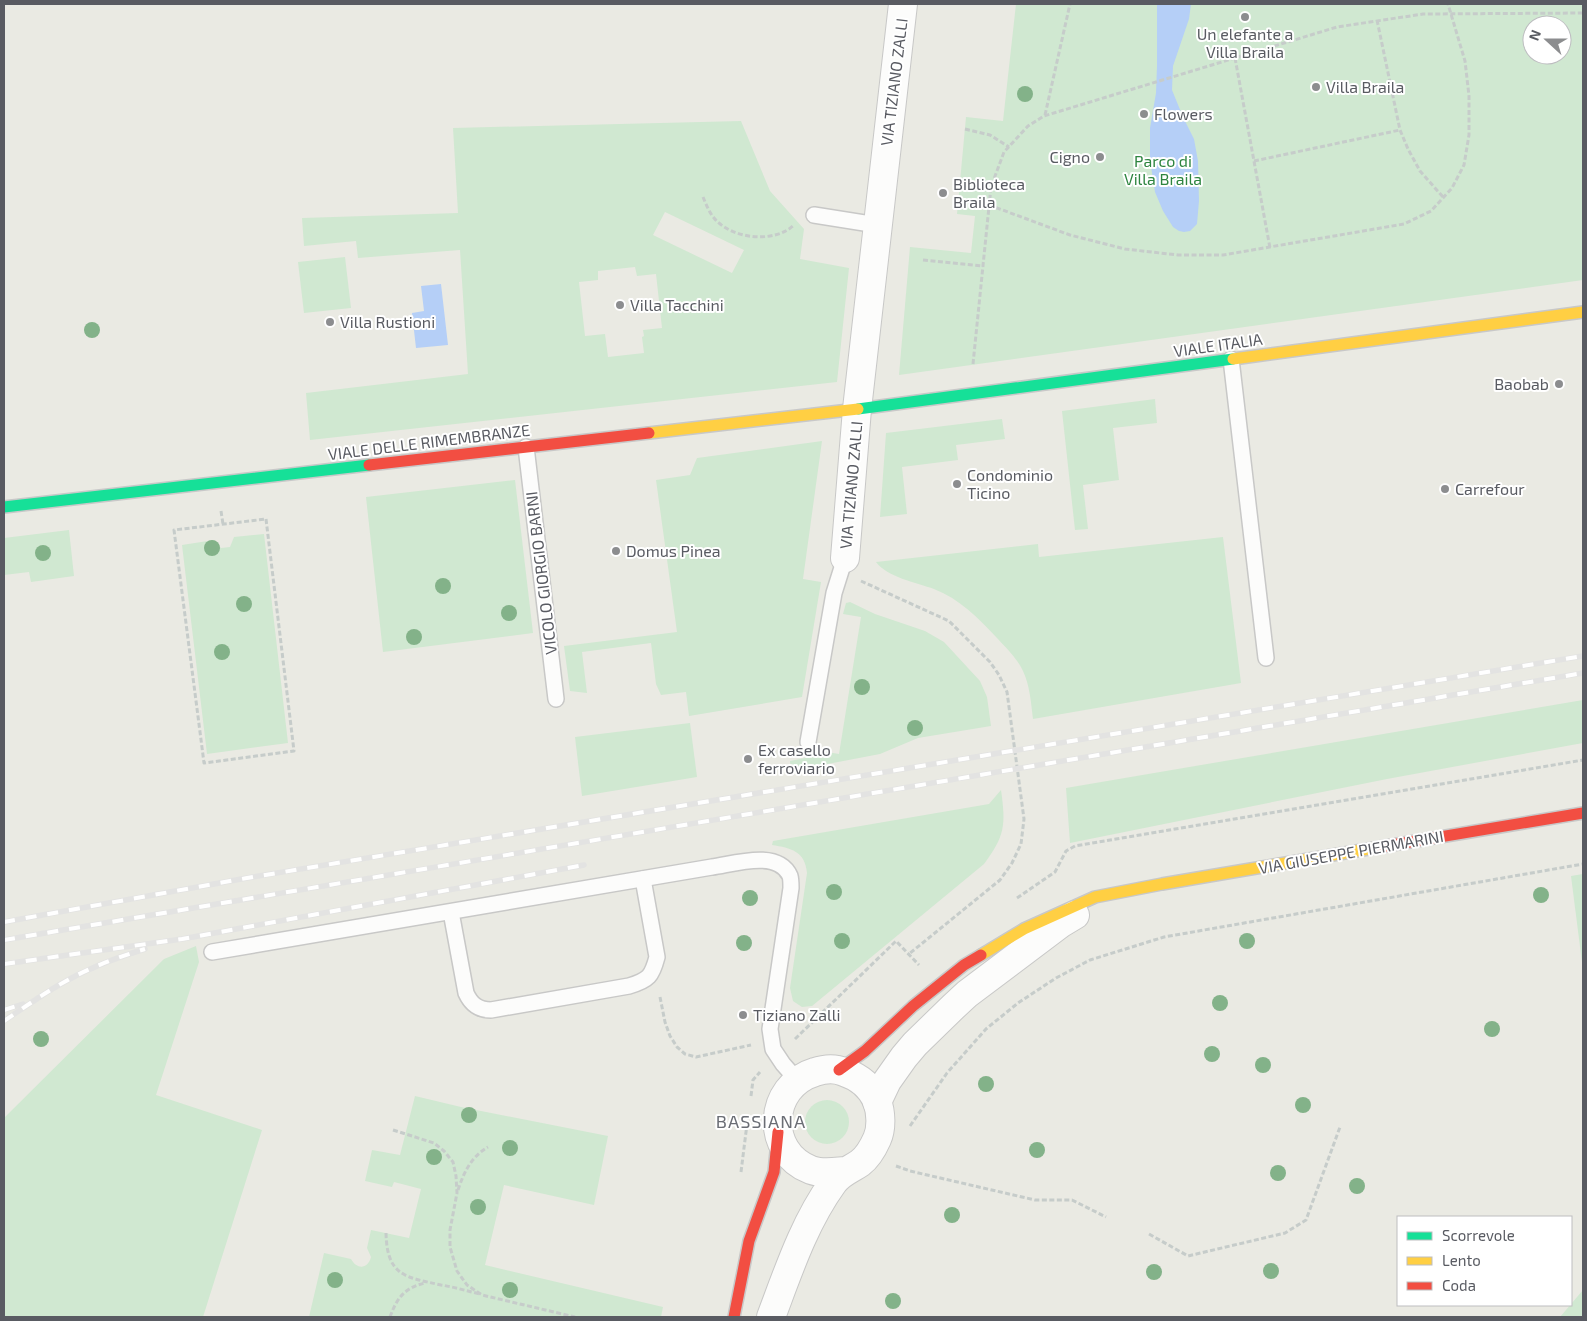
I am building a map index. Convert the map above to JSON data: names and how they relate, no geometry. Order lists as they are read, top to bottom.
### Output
{
  "streets": {
    "street": [
      "VIA TIZIANO ZALLI",
      "VIALE ITALIA",
      "VIALE DELLE RIMEMBRANZE",
      "VIA GIUSEPPE PIERMARINI"
    ],
    "lane": ["VICOLO GIORGIO BARNI"]
  },
  "crossings": [
    ["VIA TIZIANO ZALLI", "VIALE ITALIA"],
    ["VIA TIZIANO ZALLI", "VIALE DELLE RIMEMBRANZE"],
    ["VIALE ITALIA", "VIALE DELLE RIMEMBRANZE"],
    ["VIALE DELLE RIMEMBRANZE", "VICOLO GIORGIO BARNI"]
  ],
  "districts": ["BASSIANA"],
  "parks": ["Parco di Villa Braila"],
  "places": [
    "Un elefante a Villa Braila",
    "Villa Braila",
    "Flowers",
    "Cigno",
    "Biblioteca Braila",
    "Villa Tacchini",
    "Villa Rustioni",
    "Baobab",
    "Condominio Ticino",
    "Carrefour",
    "Domus Pinea",
    "Ex casello ferroviario",
    "Tiziano Zalli"
  ],
  "legend": ["Scorrevole", "Lento", "Coda"],
  "north": "left"
}
